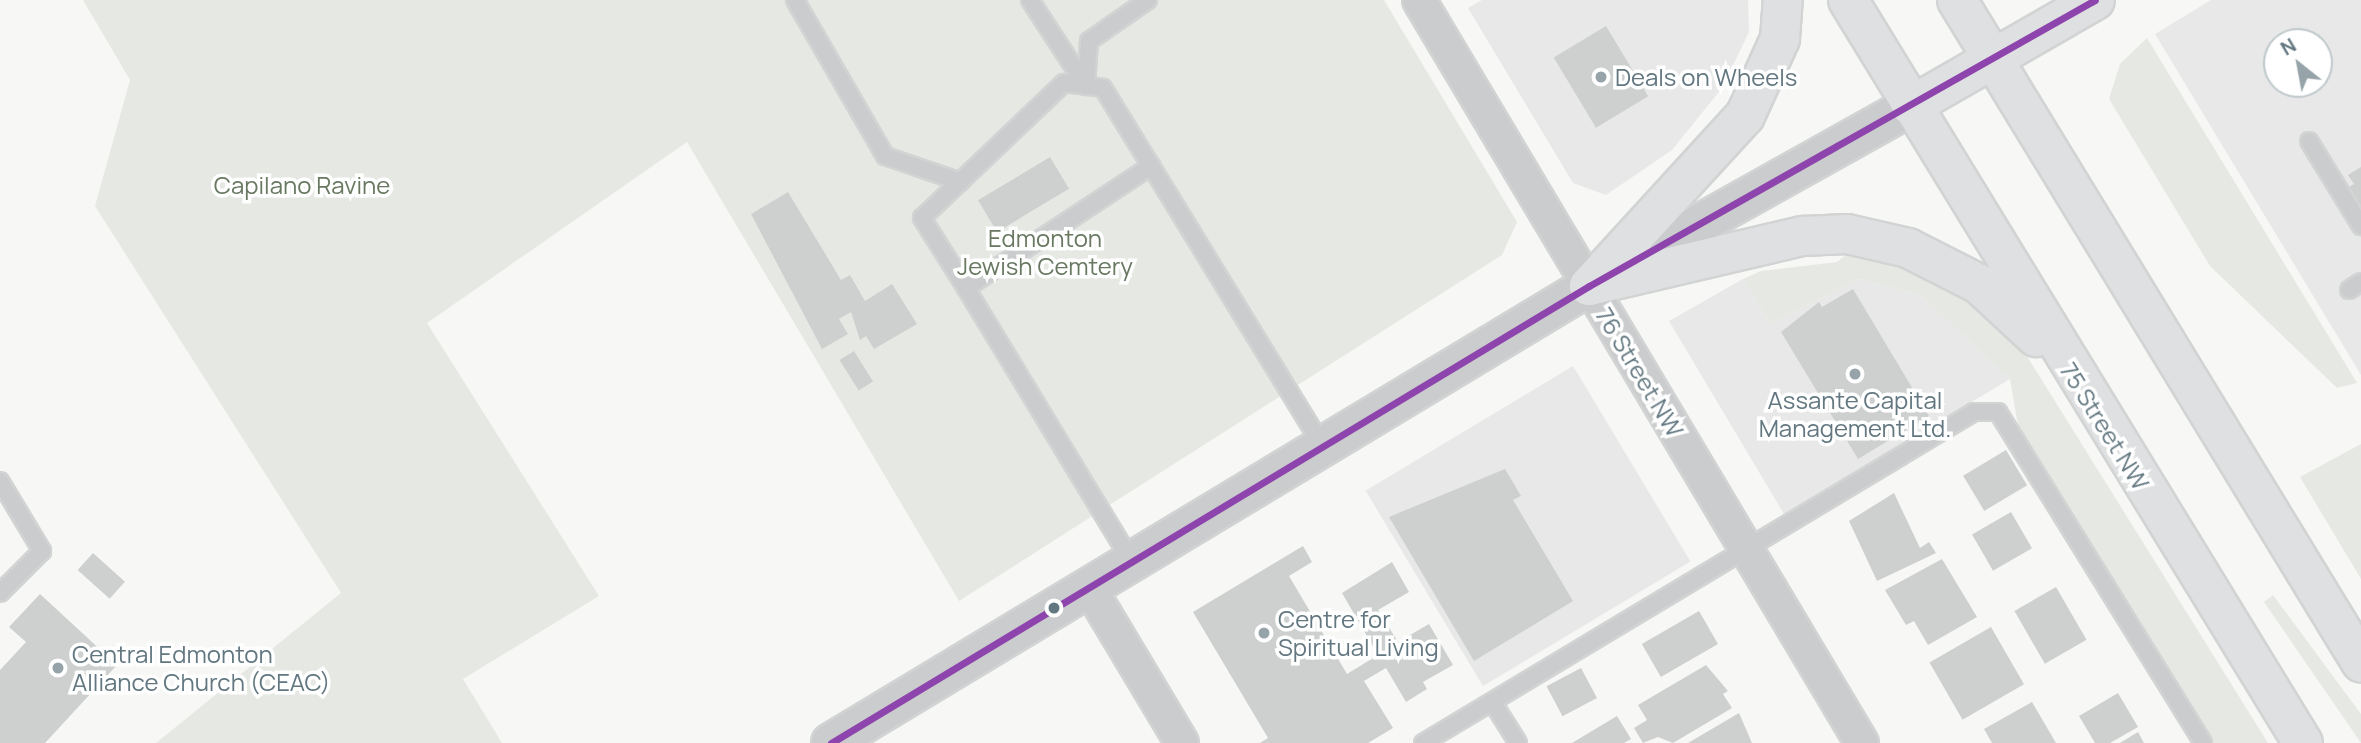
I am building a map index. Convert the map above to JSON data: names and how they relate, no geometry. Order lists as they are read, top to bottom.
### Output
{
  "streets": {
    "main road": ["75 Street NW"],
    "street": ["76 Street NW"]
  },
  "parks": ["Capilano Ravine", "Edmonton Jewish Cemtery"],
  "places": [
    "Deals on Wheels",
    "Assante Capital Management Ltd.",
    "Centre for Spiritual Living",
    "Central Edmonton Alliance Church (CEAC)"
  ],
  "north": "top left"
}
